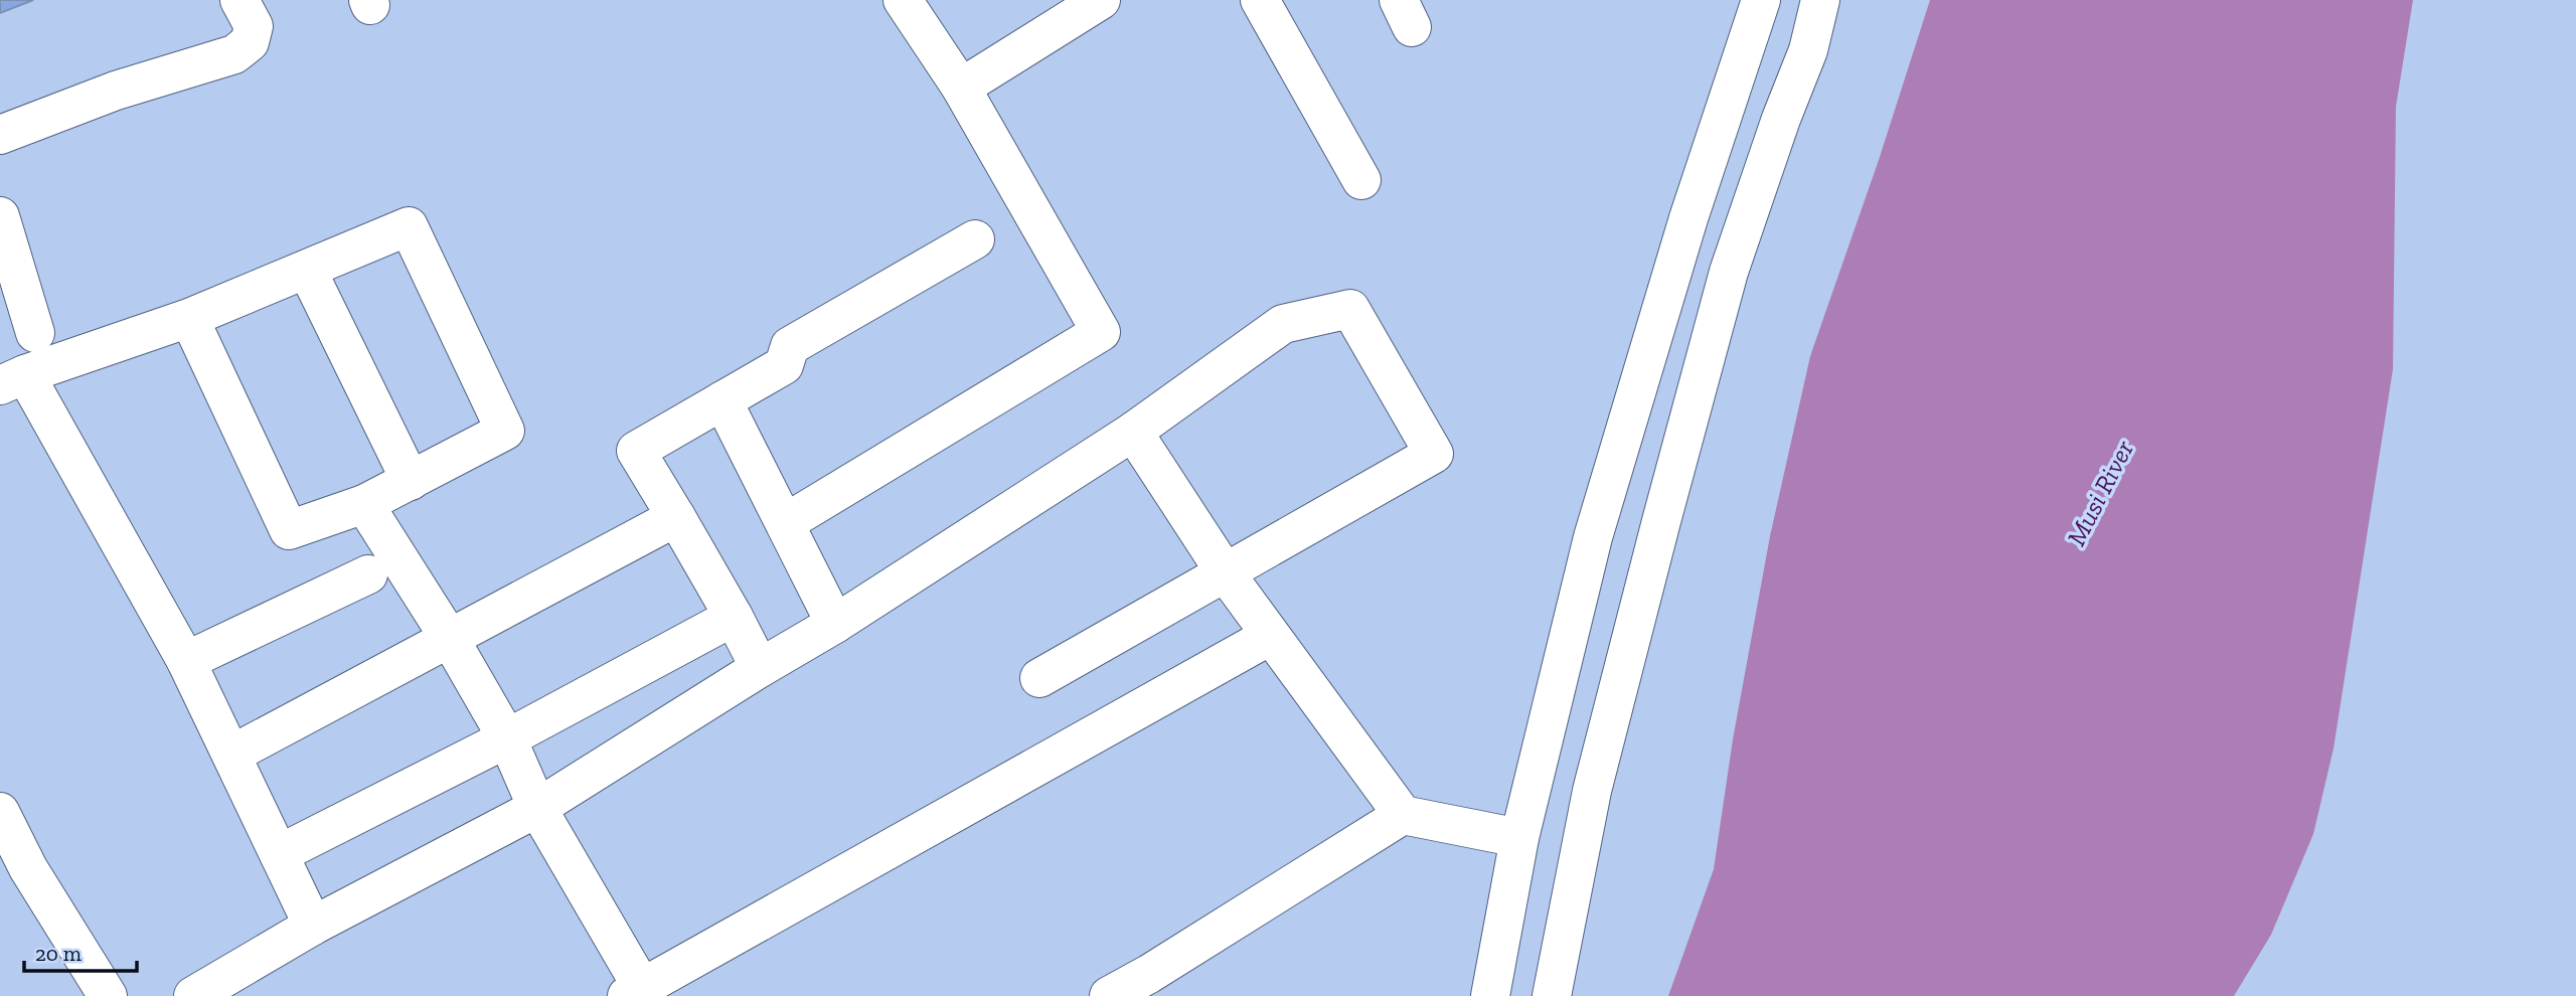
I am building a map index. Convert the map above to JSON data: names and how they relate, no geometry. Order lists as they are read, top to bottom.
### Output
{
  "water": ["Musi River"],
  "scale_bar": "20 m"
}
